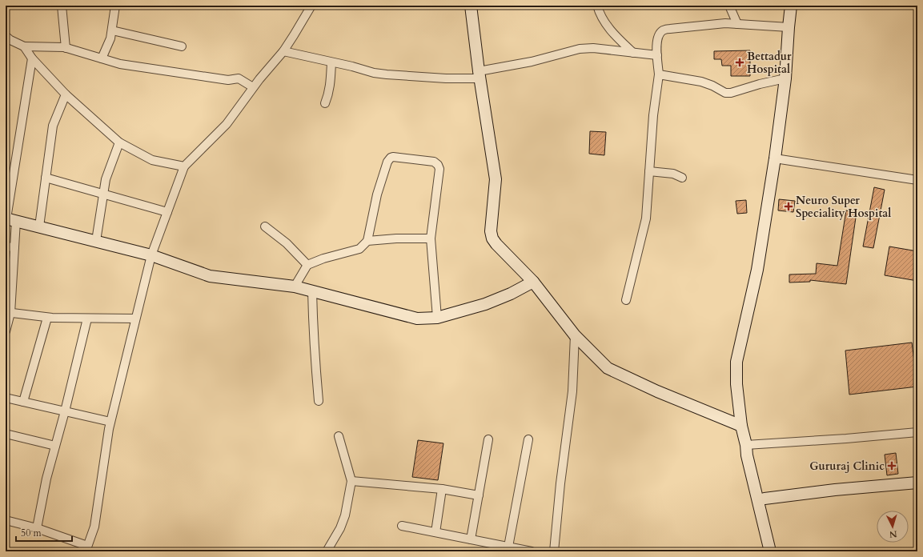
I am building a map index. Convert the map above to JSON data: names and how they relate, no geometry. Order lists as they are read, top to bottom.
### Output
{
  "places": {
    "health": ["Bettadur Hospital", "Neuro Super Speciality Hospital", "Gururaj Clinic"]
  },
  "scale_bar": "50 m",
  "north": "bottom"
}
